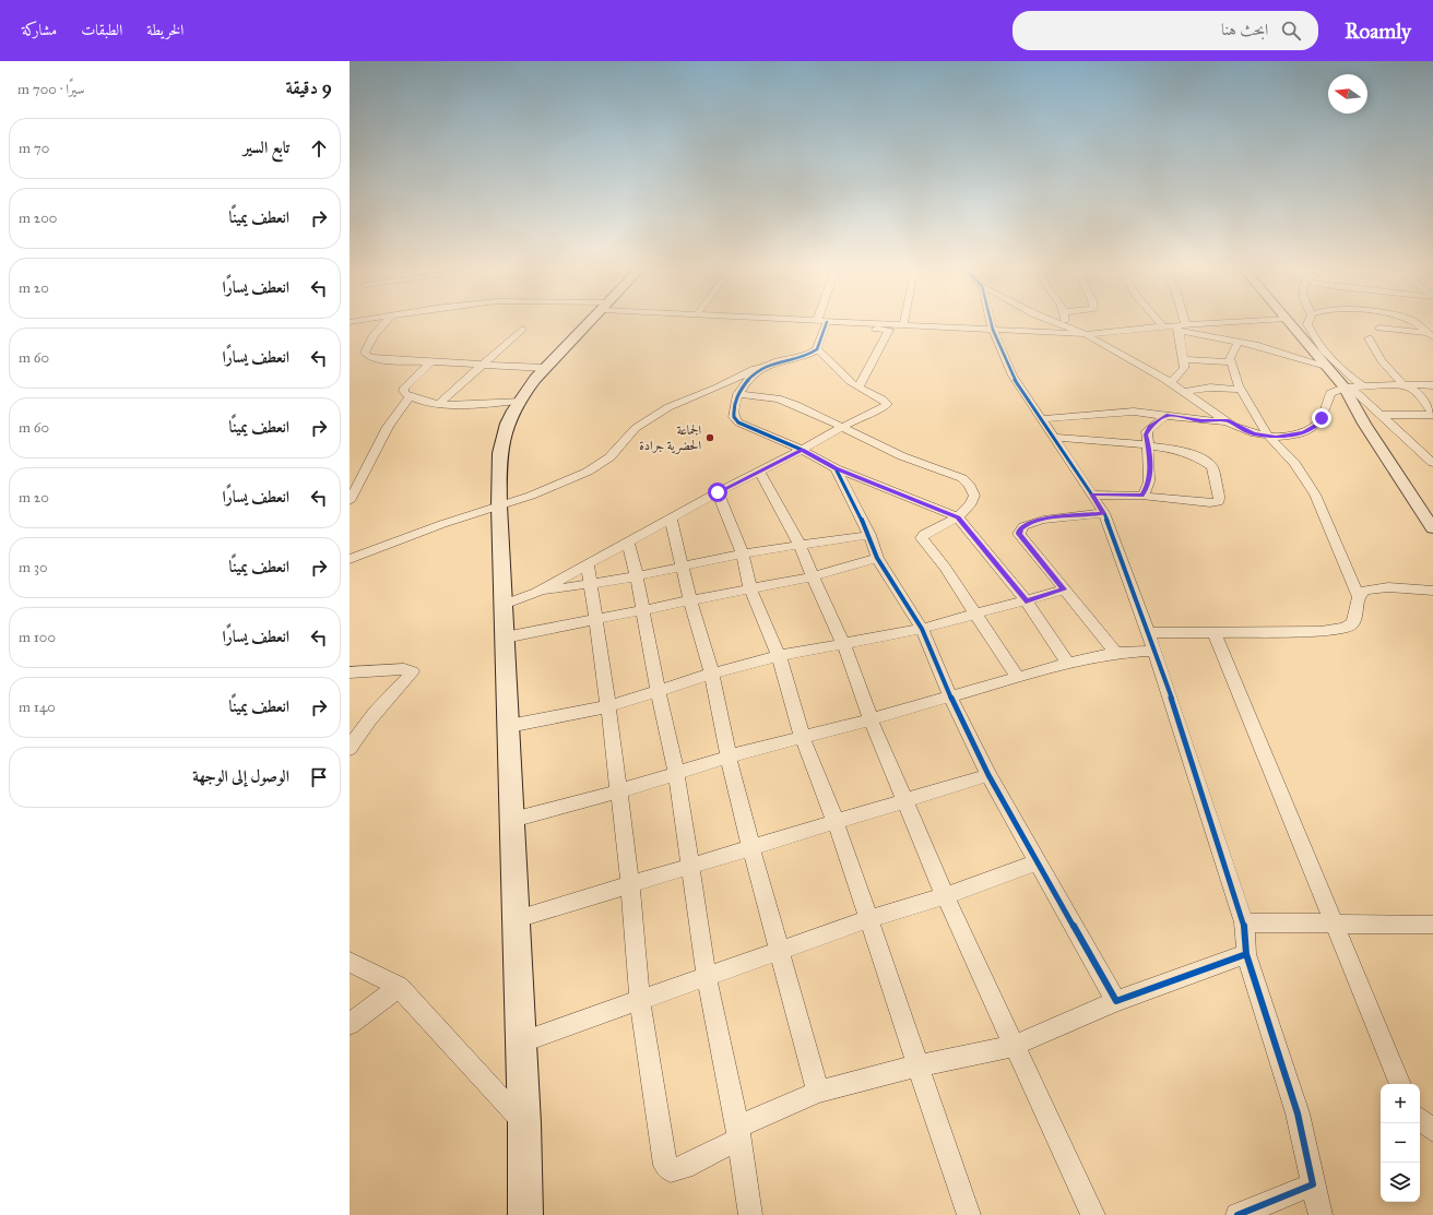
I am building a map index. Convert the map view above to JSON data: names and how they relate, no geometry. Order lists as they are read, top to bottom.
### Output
{
  "places": ["الجماعة الحضرية جرادة"],
  "north": "left",
  "page": {
    "header": "Roamly",
    "search": "ابحث هنا",
    "nav": ["الخريطة", "الطبقات", "مشاركة"],
    "heading": ["9 دقيقة", "سيرًا · 700 m"],
    "list": [
      ["تابع السير", "70 m"],
      ["انعطف يمينًا", "200 m"],
      ["انعطف يسارًا", "20 m"],
      ["انعطف يسارًا", "60 m"],
      ["انعطف يمينًا", "60 m"],
      ["انعطف يسارًا", "20 m"],
      ["انعطف يمينًا", "30 m"],
      ["انعطف يسارًا", "100 m"],
      ["انعطف يمينًا", "140 m"],
      "الوصول إلى الوجهة"
    ],
    "map_buttons": ["+", "−"]
  }
}
